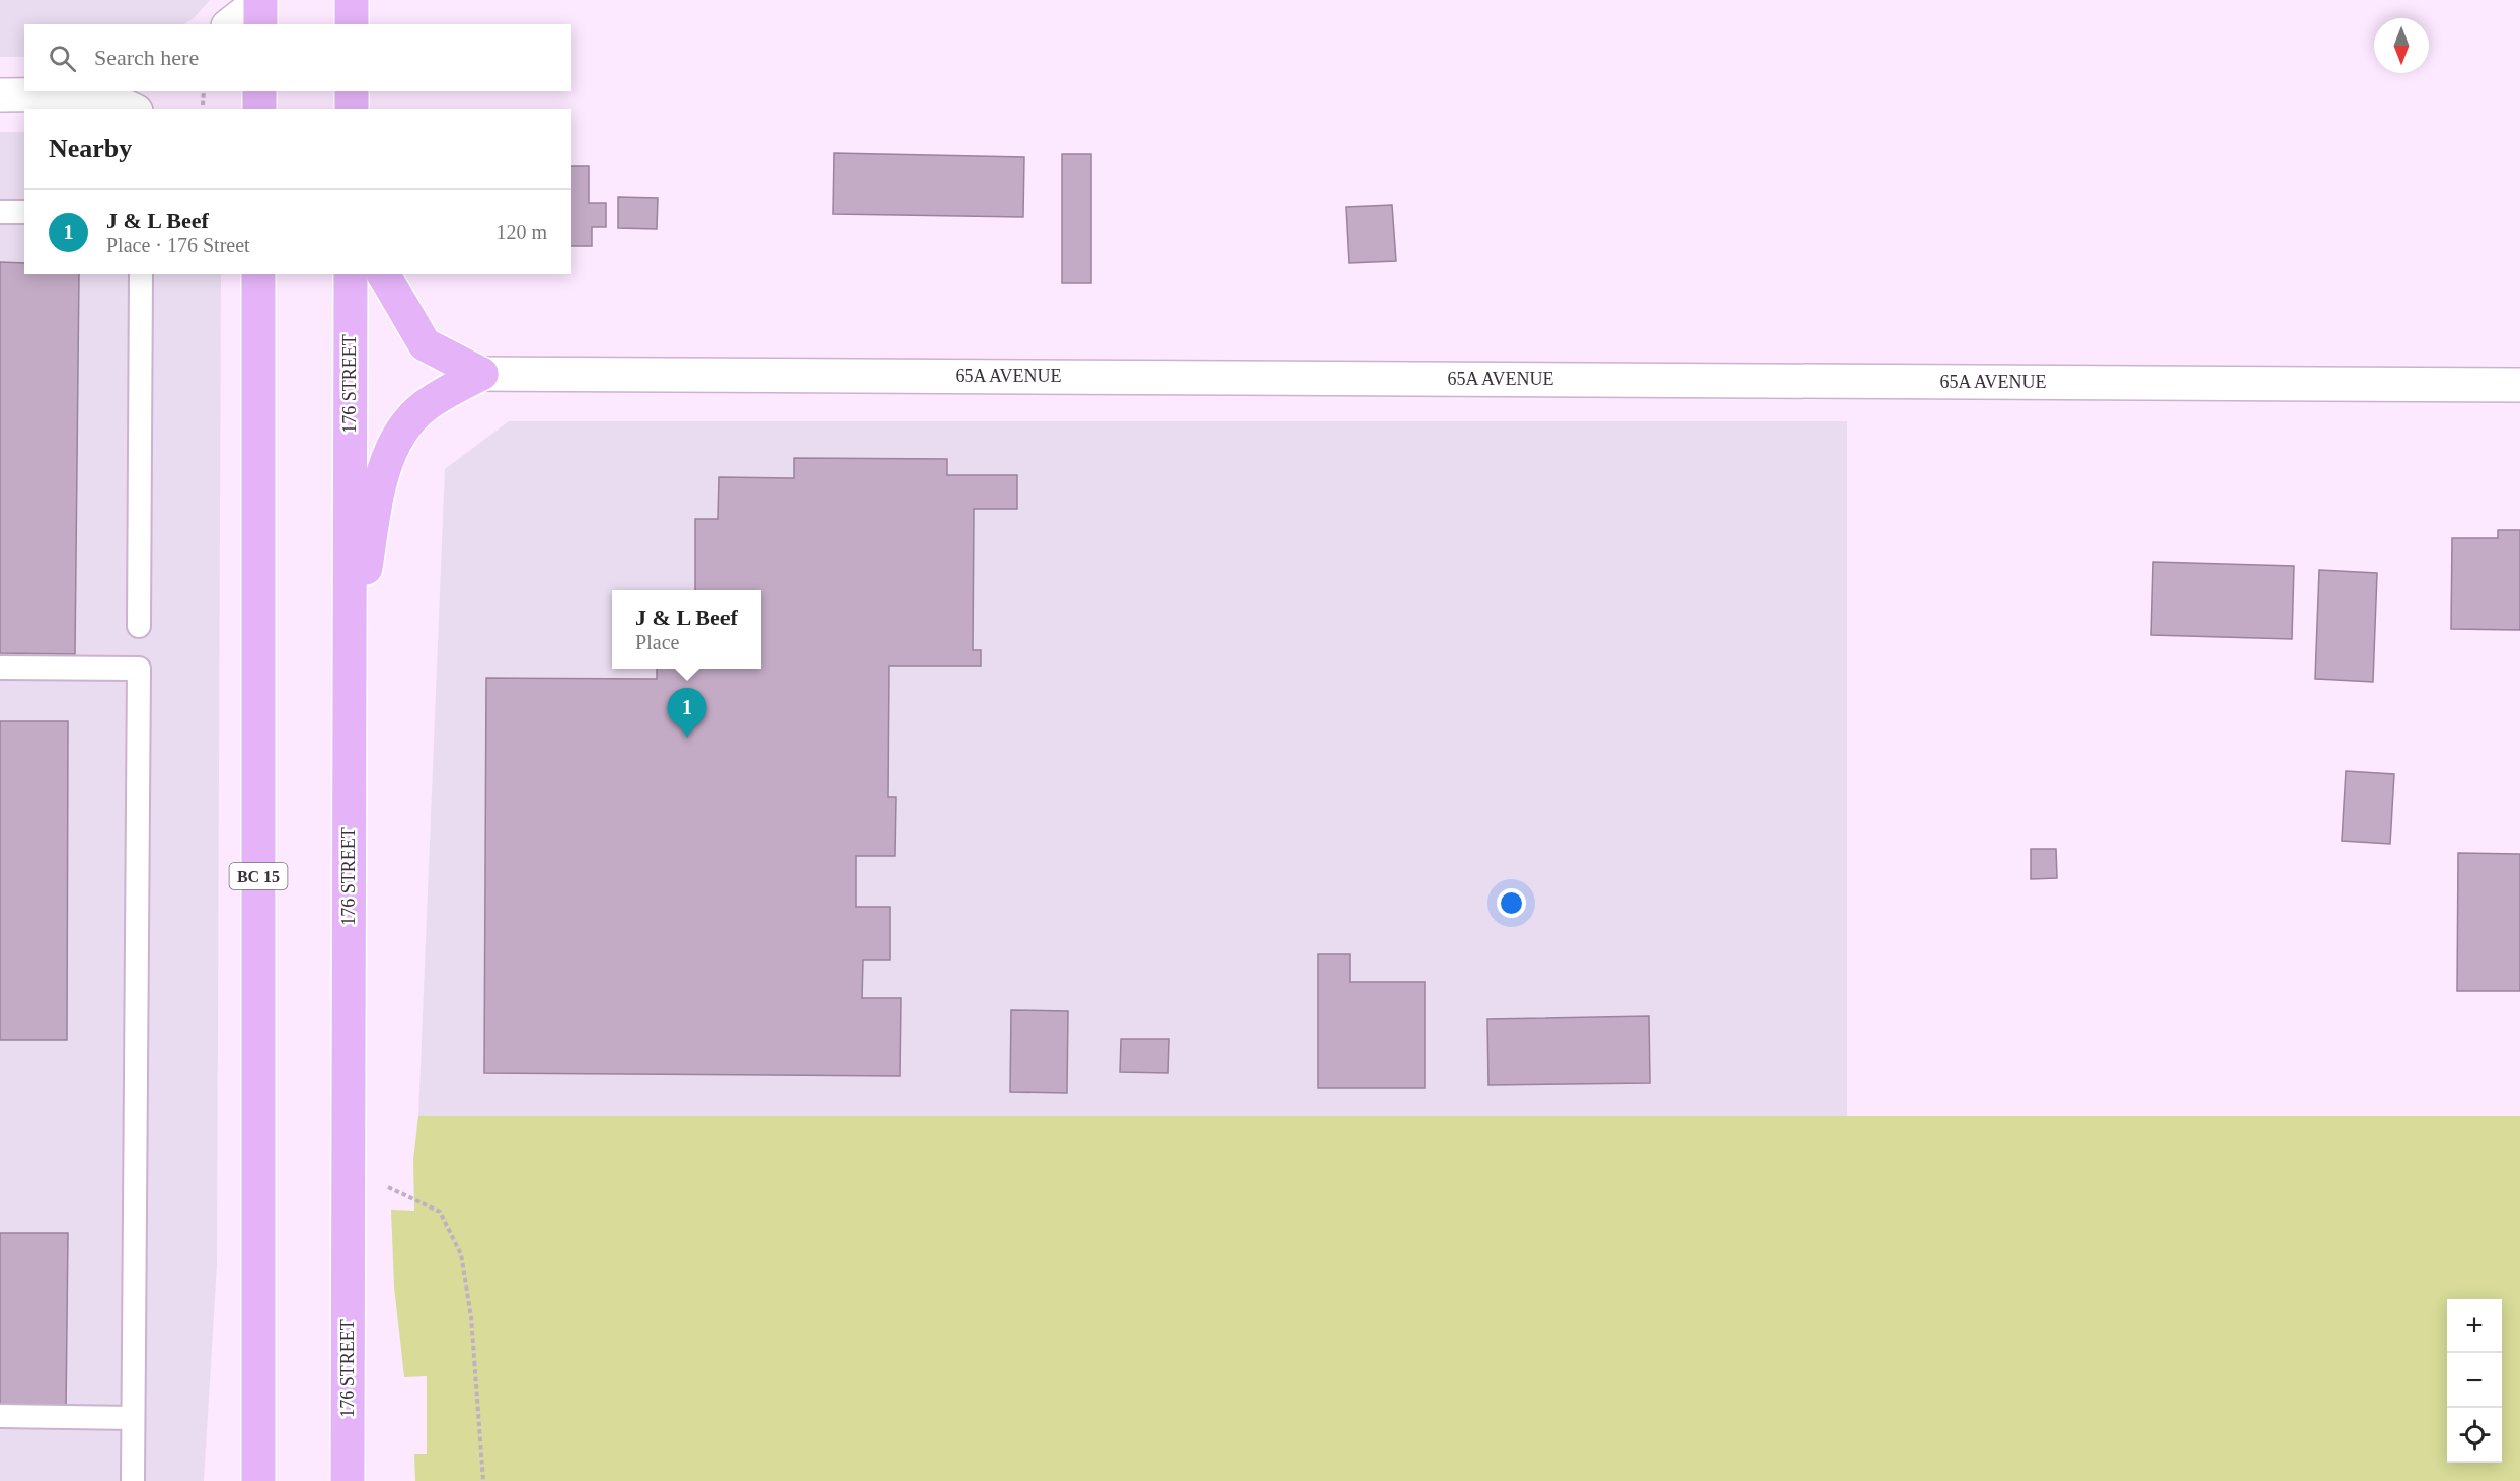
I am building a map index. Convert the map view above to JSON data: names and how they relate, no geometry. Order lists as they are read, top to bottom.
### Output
{
  "streets": {
    "highway": ["176 STREET", "BC 15"],
    "street": ["65A AVENUE"]
  },
  "north": "bottom",
  "page": {
    "search": "Search here",
    "heading": "Nearby",
    "list": [
      {
        "mark": "1",
        "name": "J & L Beef",
        "note": "Place · 176 Street",
        "value": "120 m"
      }
    ],
    "popup": ["J & L Beef", "Place"],
    "pins": "1",
    "map_buttons": ["+", "−"]
  }
}
